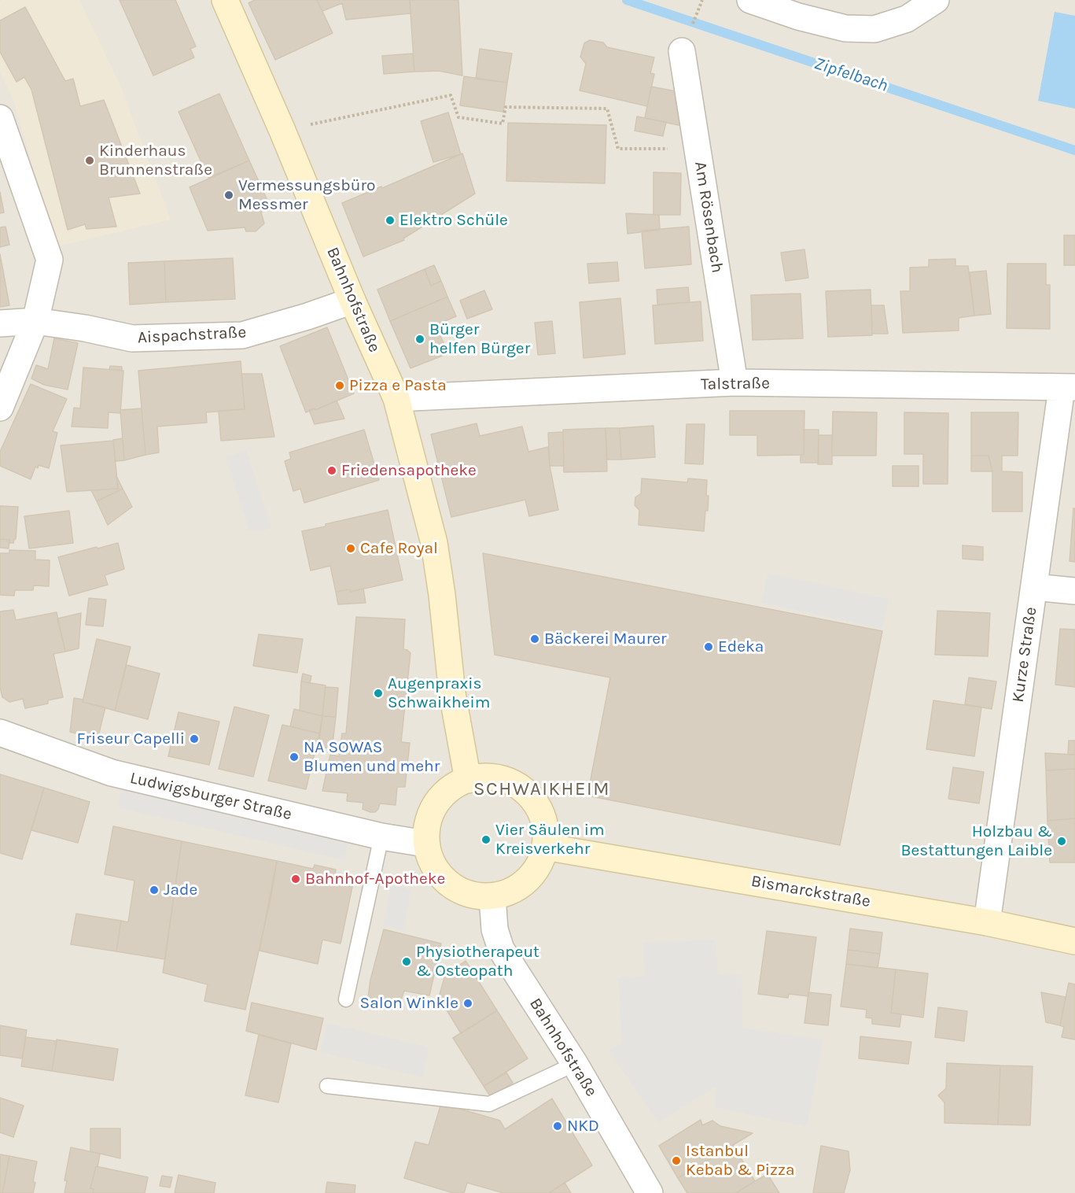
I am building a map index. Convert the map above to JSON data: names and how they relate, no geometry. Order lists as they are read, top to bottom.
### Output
{
  "streets": {
    "street": [
      "Am Rösenbach",
      "Bahnhofstraße",
      "Aispachstraße",
      "Talstraße",
      "Kurze Straße",
      "Ludwigsburger Straße",
      "Bismarckstraße"
    ]
  },
  "crossings": [
    ["Am Rösenbach", "Talstraße"],
    ["Bahnhofstraße", "Aispachstraße"],
    ["Bahnhofstraße", "Talstraße"],
    ["Bahnhofstraße", "Ludwigsburger Straße"],
    ["Bahnhofstraße", "Bismarckstraße"],
    ["Talstraße", "Kurze Straße"],
    ["Kurze Straße", "Bismarckstraße"],
    ["Ludwigsburger Straße", "Bismarckstraße"]
  ],
  "districts": ["SCHWAIKHEIM"],
  "water": ["Zipfelbach"],
  "places": [
    "Kinderhaus Brunnenstraße",
    "Vermessungsbüro Messmer",
    "Elektro Schüle",
    "Bürger helfen Bürger",
    "Pizza e Pasta",
    "Friedensapotheke",
    "Cafe Royal",
    "Bäckerei Maurer",
    "Edeka",
    "Augenpraxis Schwaikheim",
    "Friseur Capelli",
    "NA SOWAS Blumen und mehr",
    "Vier Säulen im Kreisverkehr",
    "Holzbau & Bestattungen Laible",
    "Bahnhof-Apotheke",
    "Jade",
    "Physiotherapeut & Osteopath",
    "Salon Winkle",
    "NKD",
    "Istanbul Kebab & Pizza"
  ]
}
